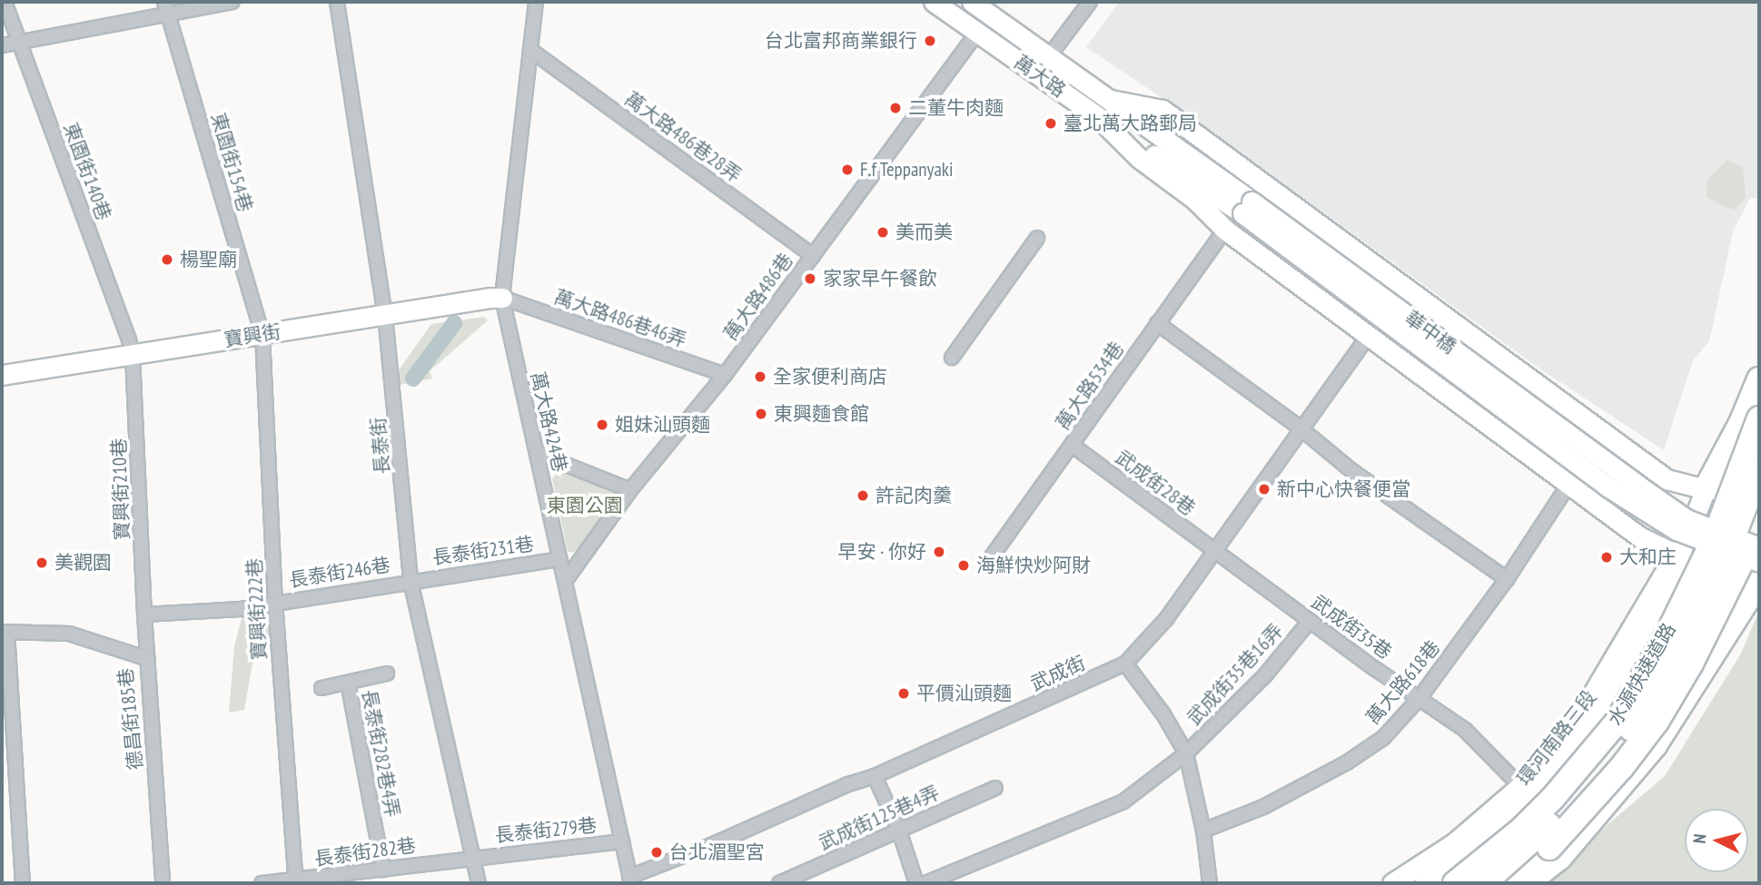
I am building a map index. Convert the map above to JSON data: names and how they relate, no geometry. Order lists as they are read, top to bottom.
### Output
{
  "streets": {
    "highway": ["水源快速道路"],
    "main road": [
      "萬大路",
      "華中橋",
      "寶興街",
      "環河南路三段"
    ],
    "street": [
      "萬大路486巷28弄",
      "東園街154巷",
      "東園街140巷",
      "萬大路486巷",
      "萬大路486巷46弄",
      "萬大路534巷",
      "萬大路424巷",
      "長泰街",
      "武成街28巷",
      "寶興街210巷",
      "長泰街231巷",
      "長泰街246巷",
      "寶興街222巷",
      "武成街35巷",
      "武成街",
      "武成街35巷16弄",
      "萬大路618巷",
      "德昌街185巷",
      "長泰街282巷4弄",
      "武成街125巷4弄",
      "長泰街279巷",
      "長泰街282巷"
    ]
  },
  "crossings": [
    ["萬大路", "萬大路486巷"],
    ["萬大路", "華中橋"],
    ["萬大路486巷28弄", "萬大路486巷"],
    ["萬大路486巷28弄", "萬大路424巷"],
    ["東園街154巷", "寶興街"],
    ["東園街154巷", "寶興街222巷"],
    ["東園街140巷", "寶興街"],
    ["東園街140巷", "寶興街210巷"],
    ["萬大路486巷", "萬大路486巷46弄"],
    ["萬大路486巷", "萬大路424巷"],
    ["萬大路486巷46弄", "寶興街"],
    ["萬大路486巷46弄", "萬大路424巷"],
    ["寶興街", "萬大路424巷"],
    ["寶興街", "長泰街"],
    ["寶興街", "寶興街210巷"],
    ["寶興街", "寶興街222巷"],
    ["萬大路534巷", "武成街28巷"],
    ["萬大路424巷", "長泰街231巷"],
    ["萬大路424巷", "武成街"],
    ["萬大路424巷", "長泰街279巷"],
    ["長泰街", "長泰街231巷"],
    ["長泰街", "長泰街246巷"],
    ["長泰街", "長泰街279巷"],
    ["長泰街", "長泰街282巷"],
    ["武成街28巷", "武成街35巷"],
    ["武成街28巷", "武成街"],
    ["寶興街210巷", "長泰街246巷"],
    ["寶興街210巷", "德昌街185巷"],
    ["長泰街231巷", "長泰街246巷"],
    ["長泰街246巷", "寶興街222巷"],
    ["寶興街222巷", "長泰街282巷"],
    ["武成街35巷", "武成街"],
    ["武成街35巷", "武成街35巷16弄"],
    ["武成街35巷", "萬大路618巷"],
    ["武成街35巷", "環河南路三段"],
    ["長泰街282巷4弄", "長泰街282巷"],
    ["長泰街279巷", "長泰街282巷"]
  ],
  "parks": ["東園公園"],
  "places": [
    "台北富邦商業銀行",
    "二董牛肉麵",
    "臺北萬大路郵局",
    "F.f Teppanyaki",
    "美而美",
    "楊聖廟",
    "家家早午餐飲",
    "全家便利商店",
    "東興麵食館",
    "姐妹汕頭麵",
    "新中心快餐便當",
    "許記肉羹",
    "早安 · 你好",
    "大和庄",
    "美觀園",
    "海鮮快炒阿財",
    "平價汕頭麵",
    "台北湄聖宮"
  ],
  "north": "left"
}
